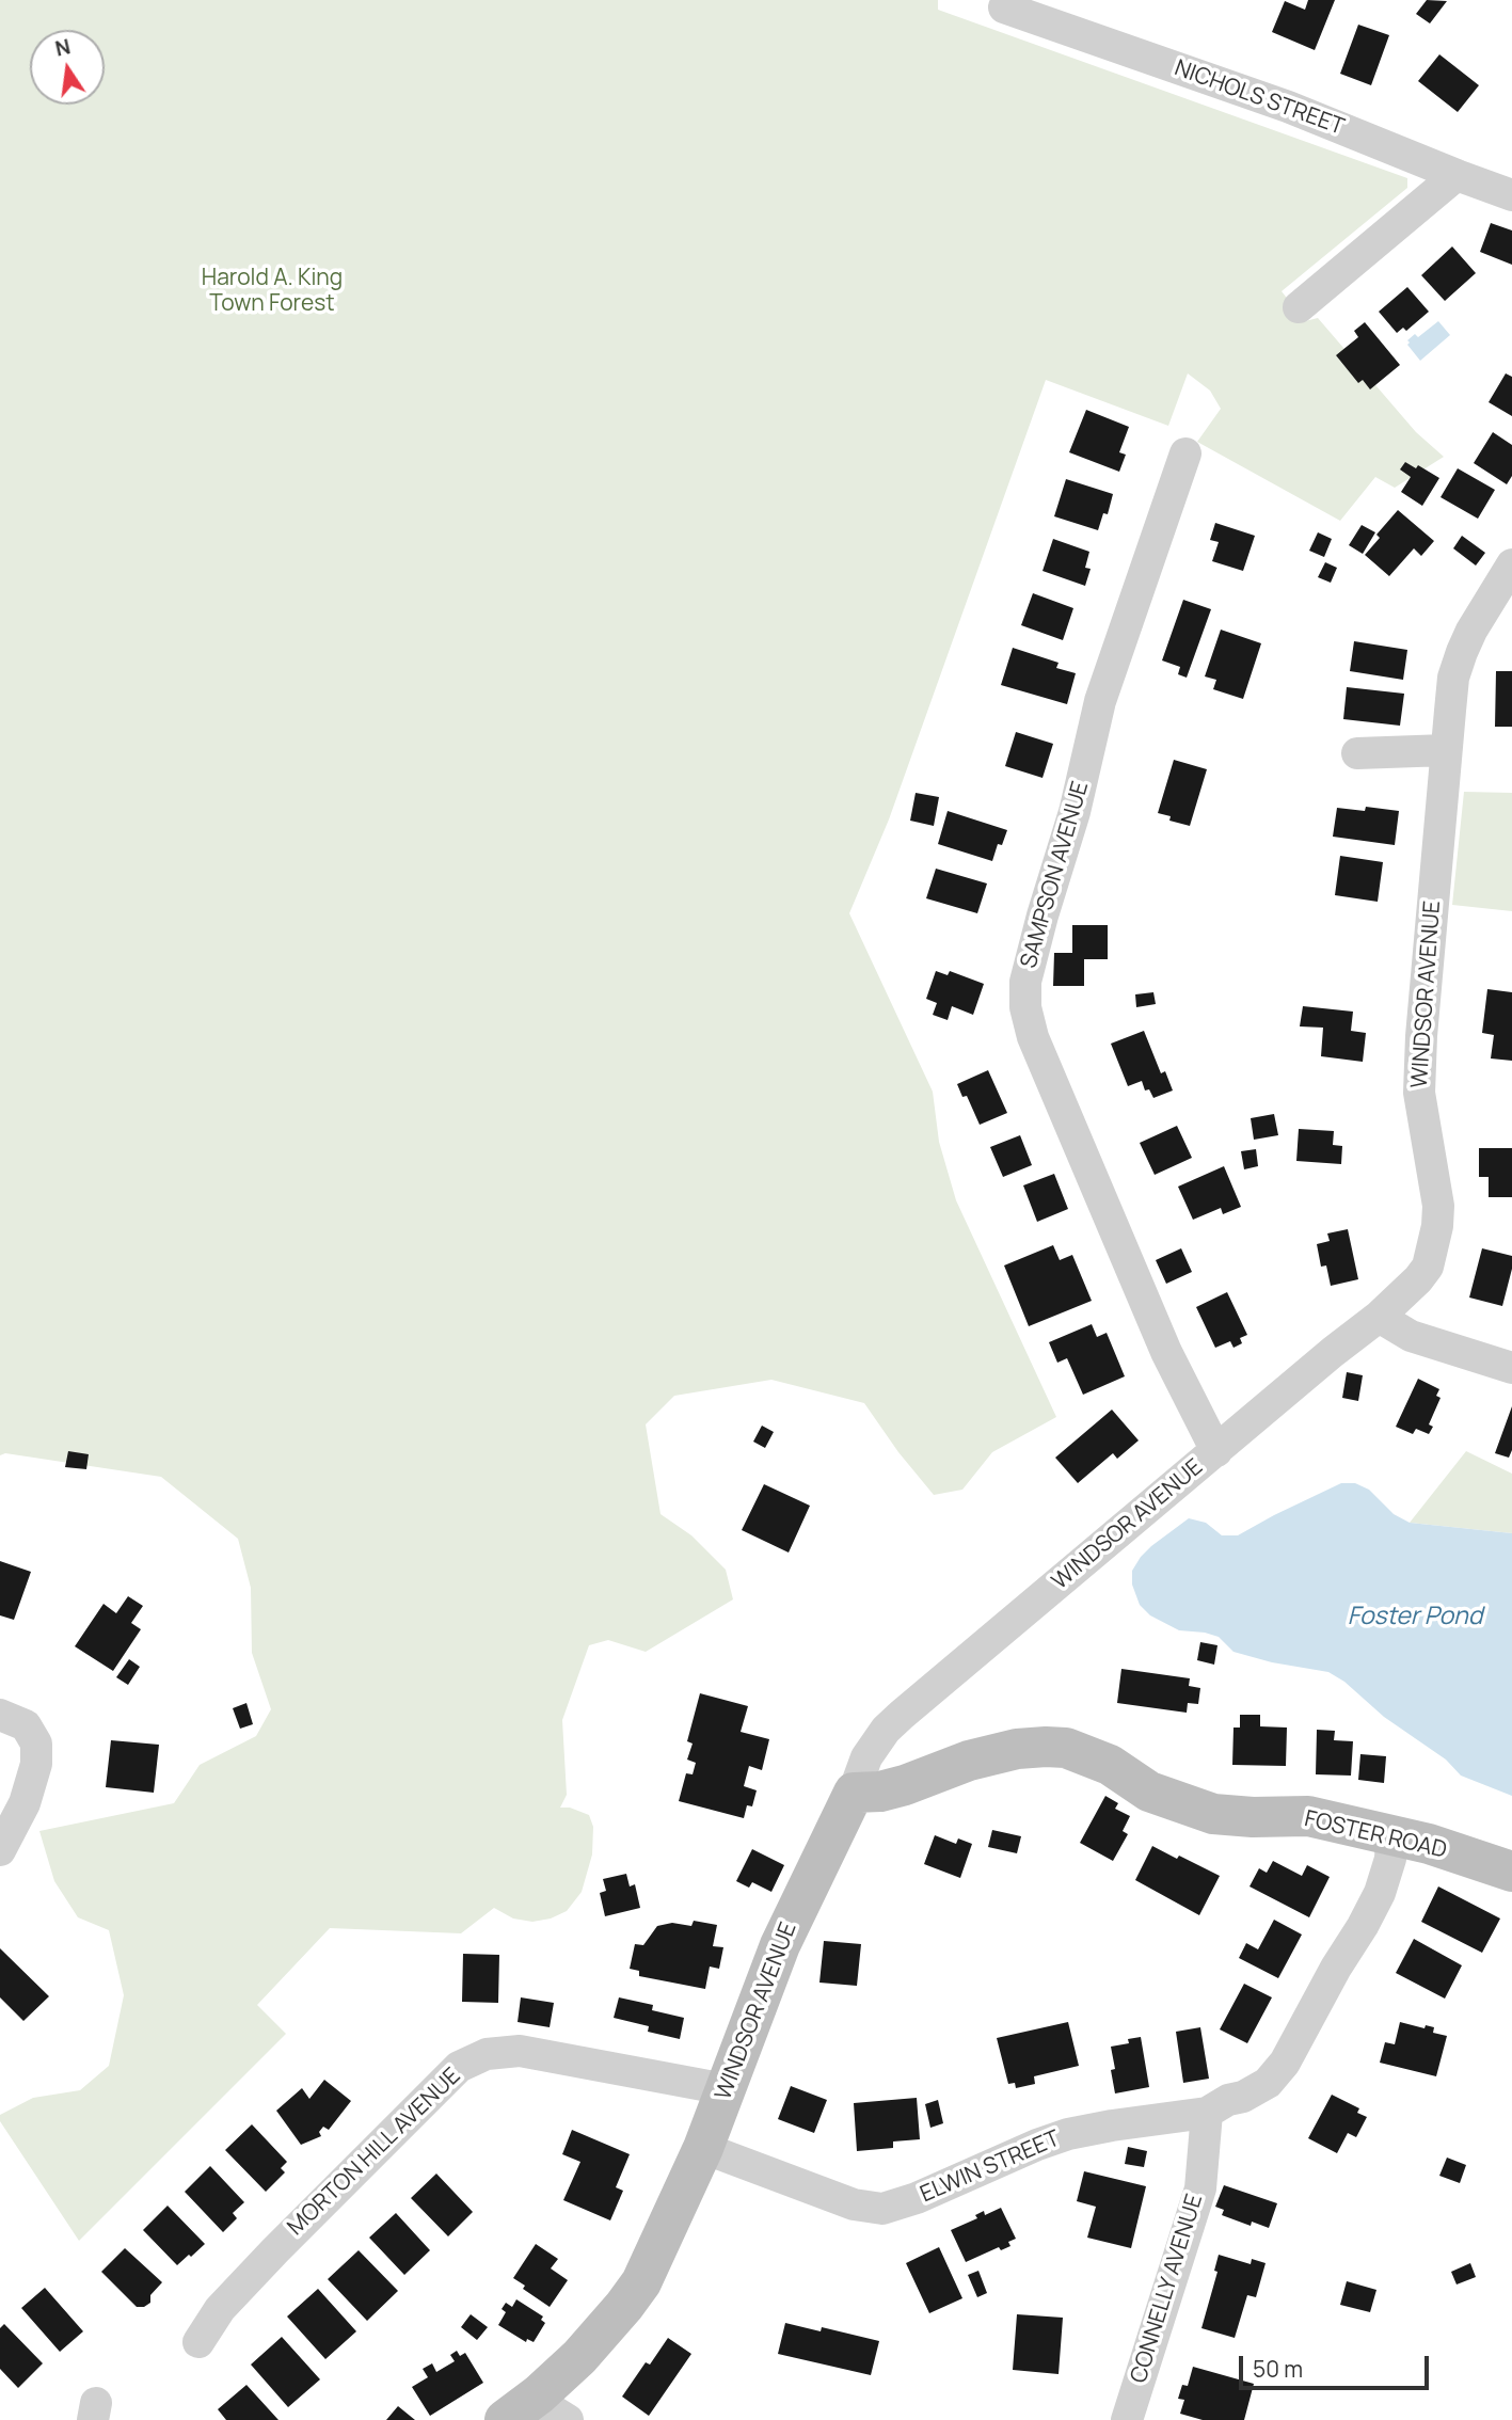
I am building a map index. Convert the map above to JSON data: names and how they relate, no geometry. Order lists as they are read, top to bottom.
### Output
{
  "streets": {
    "street": [
      "NICHOLS STREET",
      "SAMPSON AVENUE",
      "WINDSOR AVENUE",
      "FOSTER ROAD",
      "MORTON HILL AVENUE",
      "ELWIN STREET",
      "CONNELLY AVENUE"
    ]
  },
  "crossings": [
    ["SAMPSON AVENUE", "WINDSOR AVENUE"],
    ["WINDSOR AVENUE", "FOSTER ROAD"],
    ["WINDSOR AVENUE", "MORTON HILL AVENUE"],
    ["WINDSOR AVENUE", "ELWIN STREET"],
    ["FOSTER ROAD", "ELWIN STREET"],
    ["ELWIN STREET", "CONNELLY AVENUE"]
  ],
  "water": ["Foster Pond"],
  "parks": ["Harold A. King Town Forest"],
  "scale_bar": "50 m",
  "north": "top"
}
